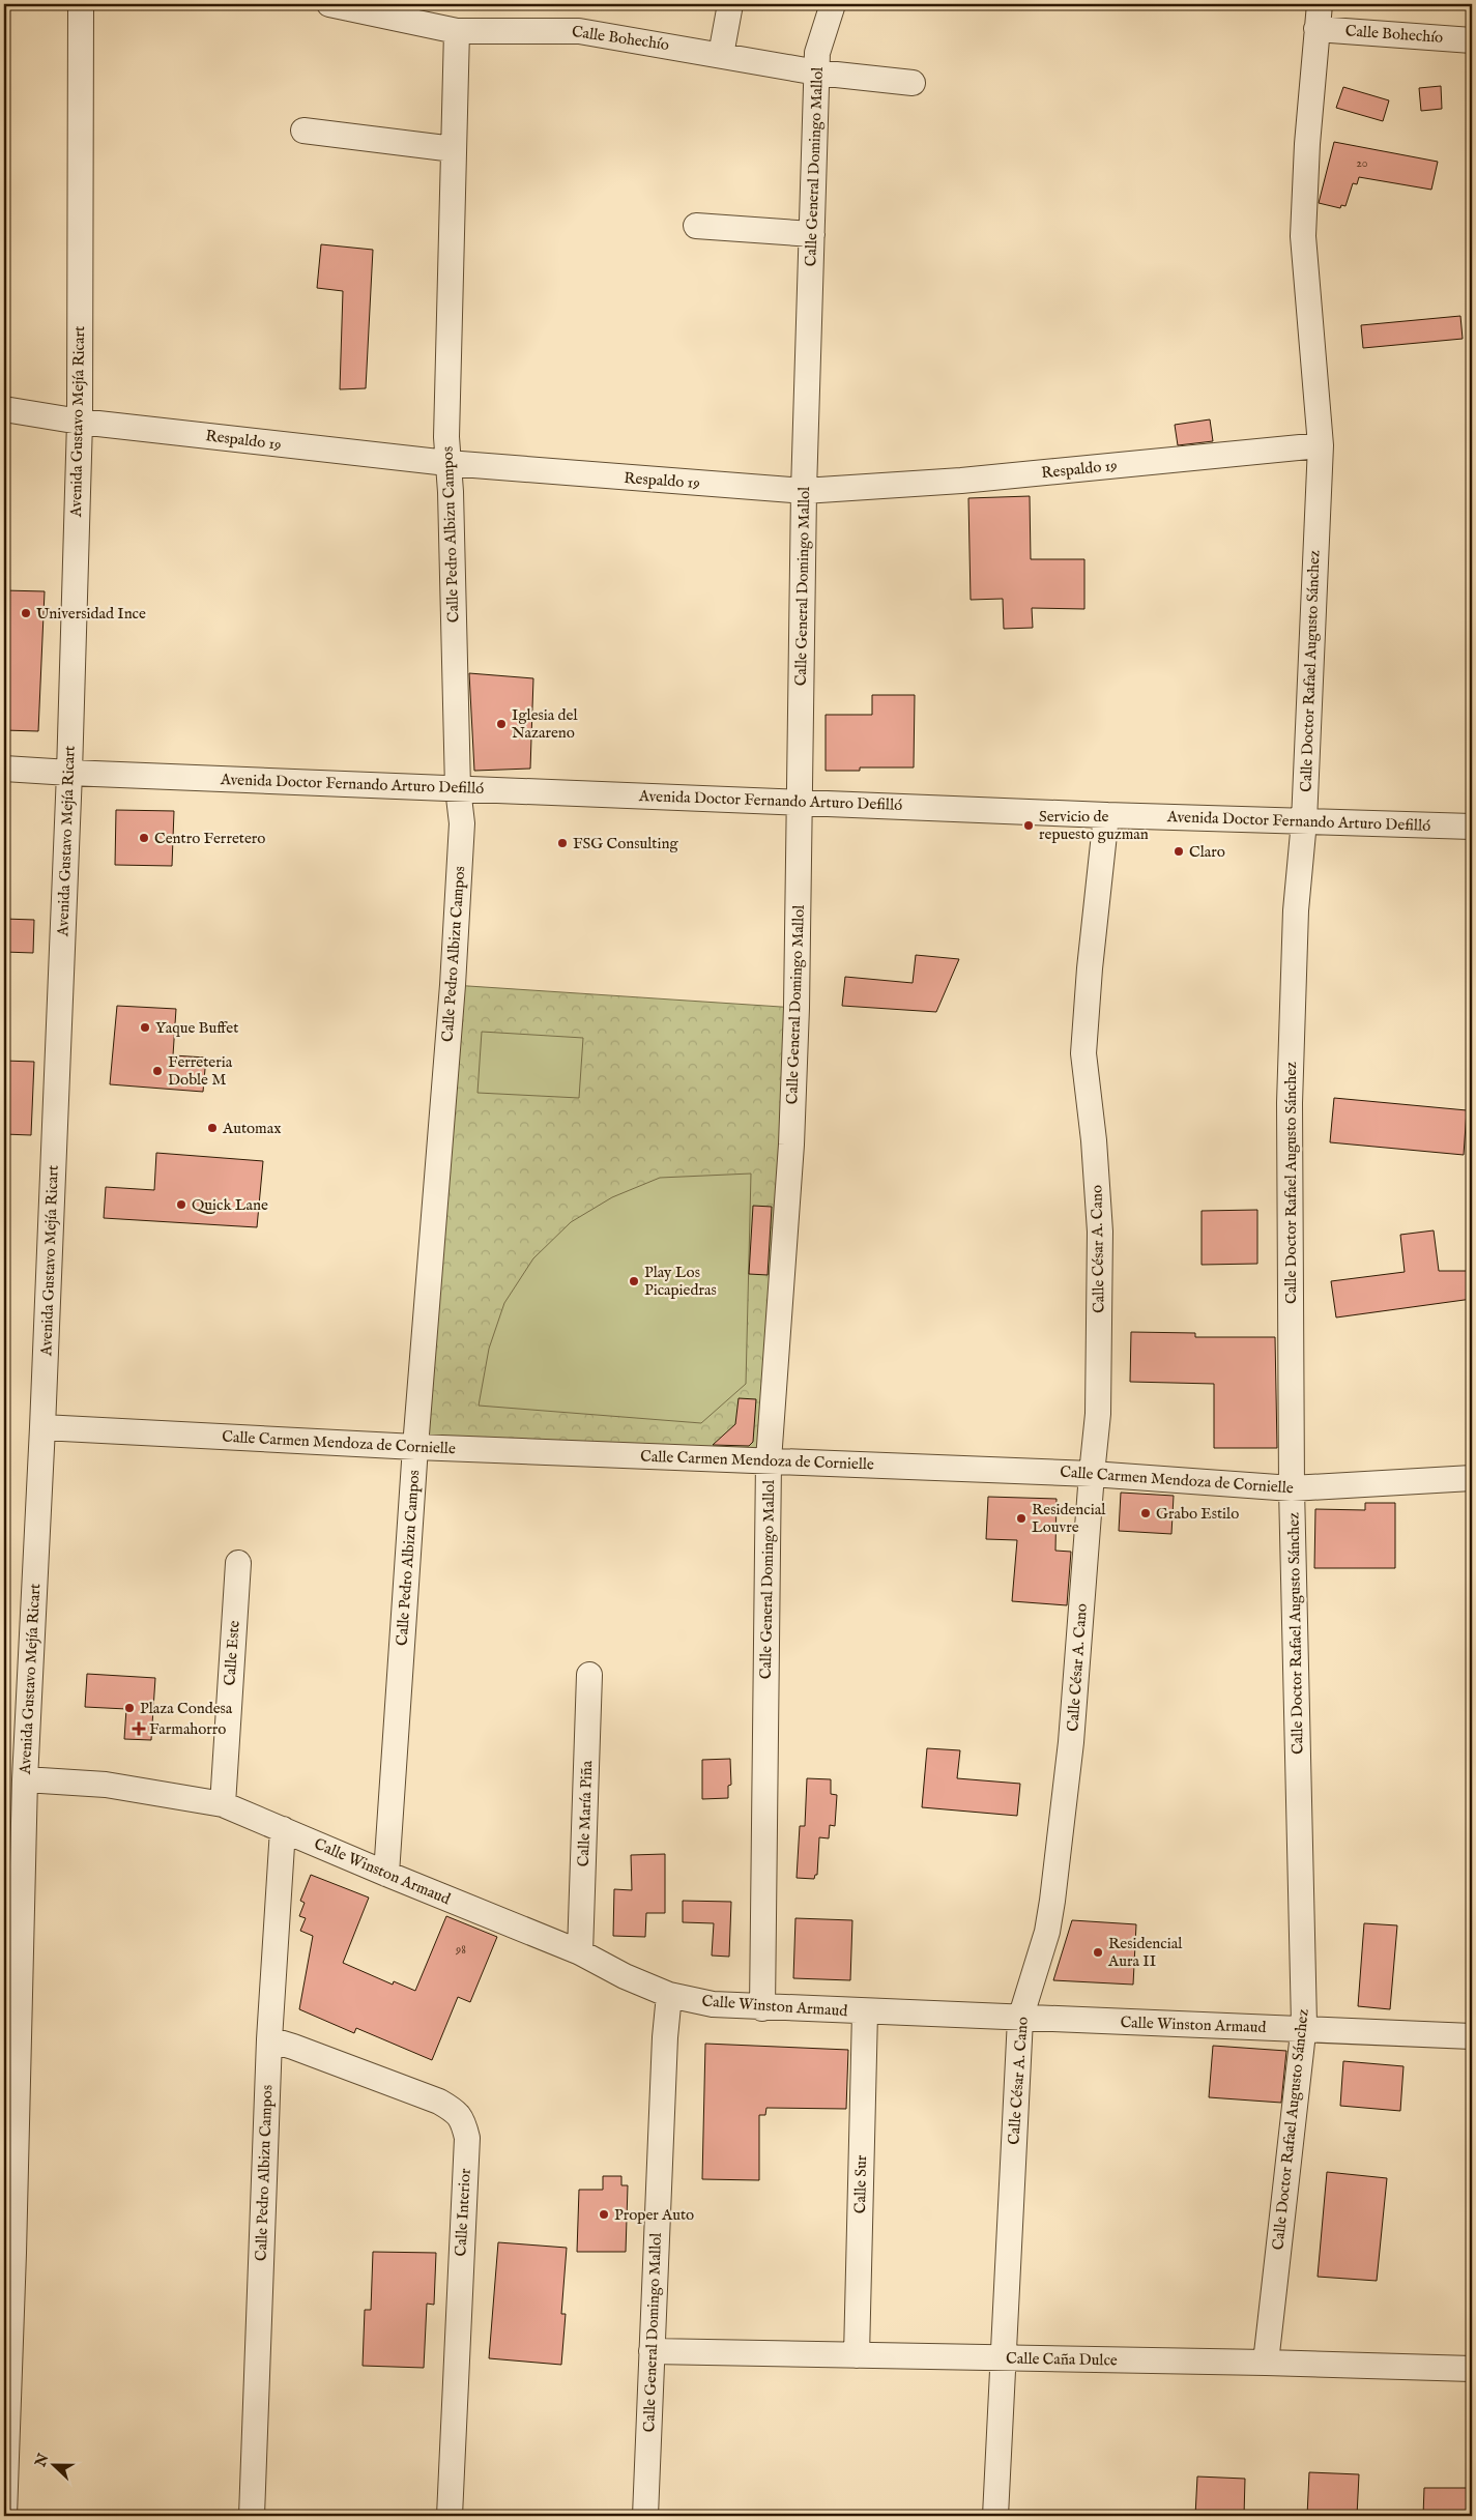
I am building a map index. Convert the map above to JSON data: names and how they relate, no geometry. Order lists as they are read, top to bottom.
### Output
{
  "streets": {
    "street": [
      "Calle Bohechío",
      "Calle General Domingo Mallol",
      "Avenida Gustavo Mejía Ricart",
      "Respaldo 19",
      "Calle Pedro Albizu Campos",
      "Calle Doctor Rafael Augusto Sánchez",
      "Avenida Doctor Fernando Arturo Defilló",
      "Calle César A. Cano",
      "Calle Carmen Mendoza de Cornielle",
      "Calle Este",
      "Calle María Piña",
      "Calle Winston Armaud",
      "Calle Sur",
      "Calle Interior",
      "Calle Caña Dulce"
    ]
  },
  "crossings": [
    ["Calle Bohechío", "Calle General Domingo Mallol"],
    ["Calle Bohechío", "Calle Pedro Albizu Campos"],
    ["Calle Bohechío", "Calle Doctor Rafael Augusto Sánchez"],
    ["Calle General Domingo Mallol", "Respaldo 19"],
    ["Calle General Domingo Mallol", "Avenida Doctor Fernando Arturo Defilló"],
    ["Calle General Domingo Mallol", "Calle Carmen Mendoza de Cornielle"],
    ["Calle General Domingo Mallol", "Calle Winston Armaud"],
    ["Calle General Domingo Mallol", "Calle Caña Dulce"],
    ["Avenida Gustavo Mejía Ricart", "Respaldo 19"],
    ["Avenida Gustavo Mejía Ricart", "Avenida Doctor Fernando Arturo Defilló"],
    ["Avenida Gustavo Mejía Ricart", "Calle Carmen Mendoza de Cornielle"],
    ["Avenida Gustavo Mejía Ricart", "Calle Winston Armaud"],
    ["Respaldo 19", "Calle Pedro Albizu Campos"],
    ["Respaldo 19", "Calle Doctor Rafael Augusto Sánchez"],
    ["Calle Pedro Albizu Campos", "Avenida Doctor Fernando Arturo Defilló"],
    ["Calle Pedro Albizu Campos", "Calle Carmen Mendoza de Cornielle"],
    ["Calle Pedro Albizu Campos", "Calle Winston Armaud"],
    ["Calle Pedro Albizu Campos", "Calle Interior"],
    ["Calle Doctor Rafael Augusto Sánchez", "Avenida Doctor Fernando Arturo Defilló"],
    ["Calle Doctor Rafael Augusto Sánchez", "Calle Carmen Mendoza de Cornielle"],
    ["Calle Doctor Rafael Augusto Sánchez", "Calle Winston Armaud"],
    ["Calle Doctor Rafael Augusto Sánchez", "Calle Caña Dulce"],
    ["Avenida Doctor Fernando Arturo Defilló", "Calle César A. Cano"],
    ["Calle César A. Cano", "Calle Carmen Mendoza de Cornielle"],
    ["Calle César A. Cano", "Calle Winston Armaud"],
    ["Calle César A. Cano", "Calle Caña Dulce"],
    ["Calle Este", "Calle Winston Armaud"],
    ["Calle María Piña", "Calle Winston Armaud"],
    ["Calle Winston Armaud", "Calle Sur"],
    ["Calle Sur", "Calle Caña Dulce"]
  ],
  "places": {
    "other": [
      "Universidad Ince",
      "Iglesia del Nazareno",
      "Servicio de repuesto guzman",
      "Centro Ferretero",
      "FSG Consulting",
      "Claro",
      "Yaque Buffet",
      "Ferreteria Doble M",
      "Automax",
      "Quick Lane",
      "Play Los Picapiedras",
      "Grabo Estilo",
      "Residencial Louvre",
      "Plaza Condesa",
      "Residencial Aura II",
      "Proper Auto"
    ],
    "health": ["Farmahorro"]
  },
  "house_numbers": ["20", "98"],
  "north": "left"
}
